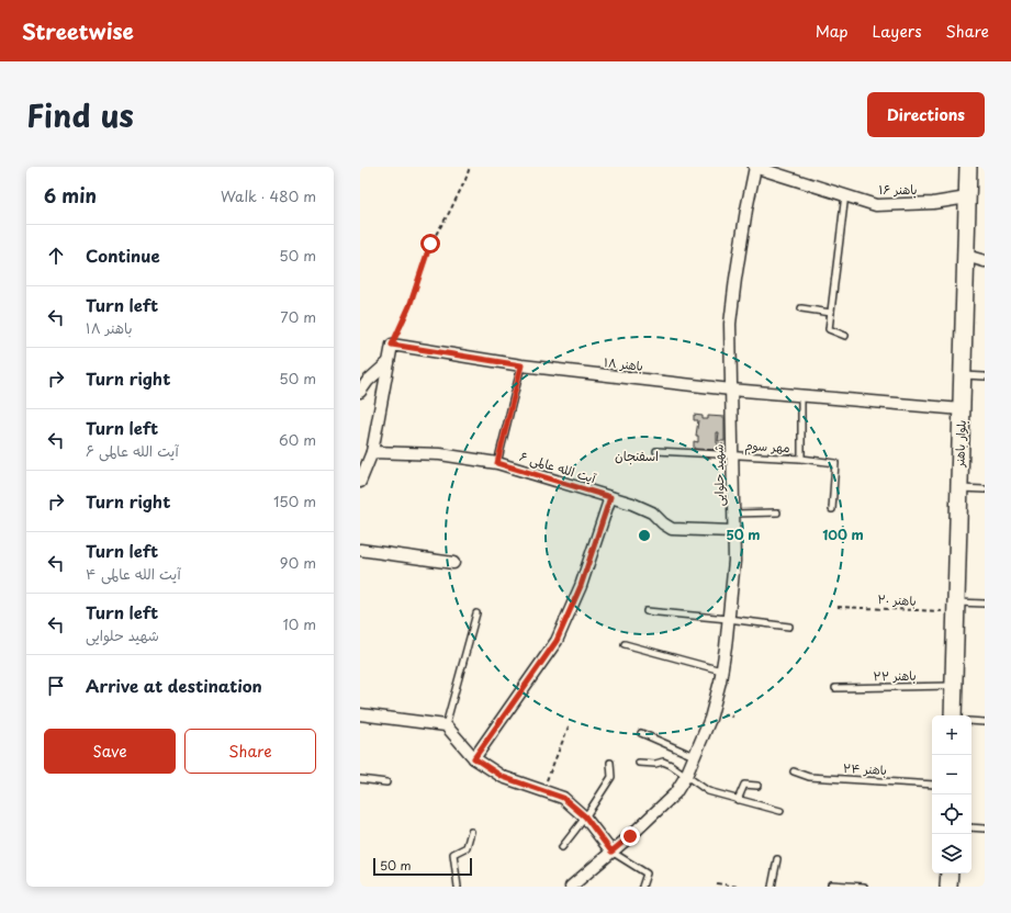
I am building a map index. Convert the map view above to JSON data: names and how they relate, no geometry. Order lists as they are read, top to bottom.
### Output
{
  "streets": {
    "main road": ["بلوار باهنر"],
    "street": [
      "باهنر ۱۶",
      "باهنر ۱۸",
      "آیت الله عالمی ۶",
      "شهید حلوایی"
    ],
    "lane": ["مهر سوم", "باهنر ۲۲", "باهنر ۲۴"],
    "path": ["باهنر ۲۰"]
  },
  "crossings": [
    ["باهنر ۱۶", "بلوار باهنر"],
    ["باهنر ۱۶", "شهید حلوایی"],
    ["باهنر ۱۸", "بلوار باهنر"],
    ["باهنر ۱۸", "شهید حلوایی"],
    ["بلوار باهنر", "باهنر ۲۰"],
    ["بلوار باهنر", "باهنر ۲۲"],
    ["مهر سوم", "شهید حلوایی"],
    ["آیت الله عالمی ۶", "شهید حلوایی"]
  ],
  "districts": ["اسفنجان"],
  "scale_bar": "50 m",
  "page": {
    "header": "Streetwise",
    "nav": ["Map", "Layers", "Share"],
    "title": "Find us",
    "buttons": [
      "Directions",
      ["Save", "Share"]
    ],
    "heading": ["6 min", "Walk · 480 m"],
    "list": [
      ["Continue", "50 m"],
      ["Turn left", "باهنر ۱۸", "70 m"],
      ["Turn right", "50 m"],
      ["Turn left", "آیت الله عالمی ۶", "60 m"],
      ["Turn right", "150 m"],
      ["Turn left", "آیت الله عالمی ۴", "90 m"],
      ["Turn left", "شهید حلوایی", "10 m"],
      "Arrive at destination"
    ],
    "map_buttons": ["+", "−"],
    "scale": "50 m"
  },
  "rings": ["50 m", "100 m"]
}
